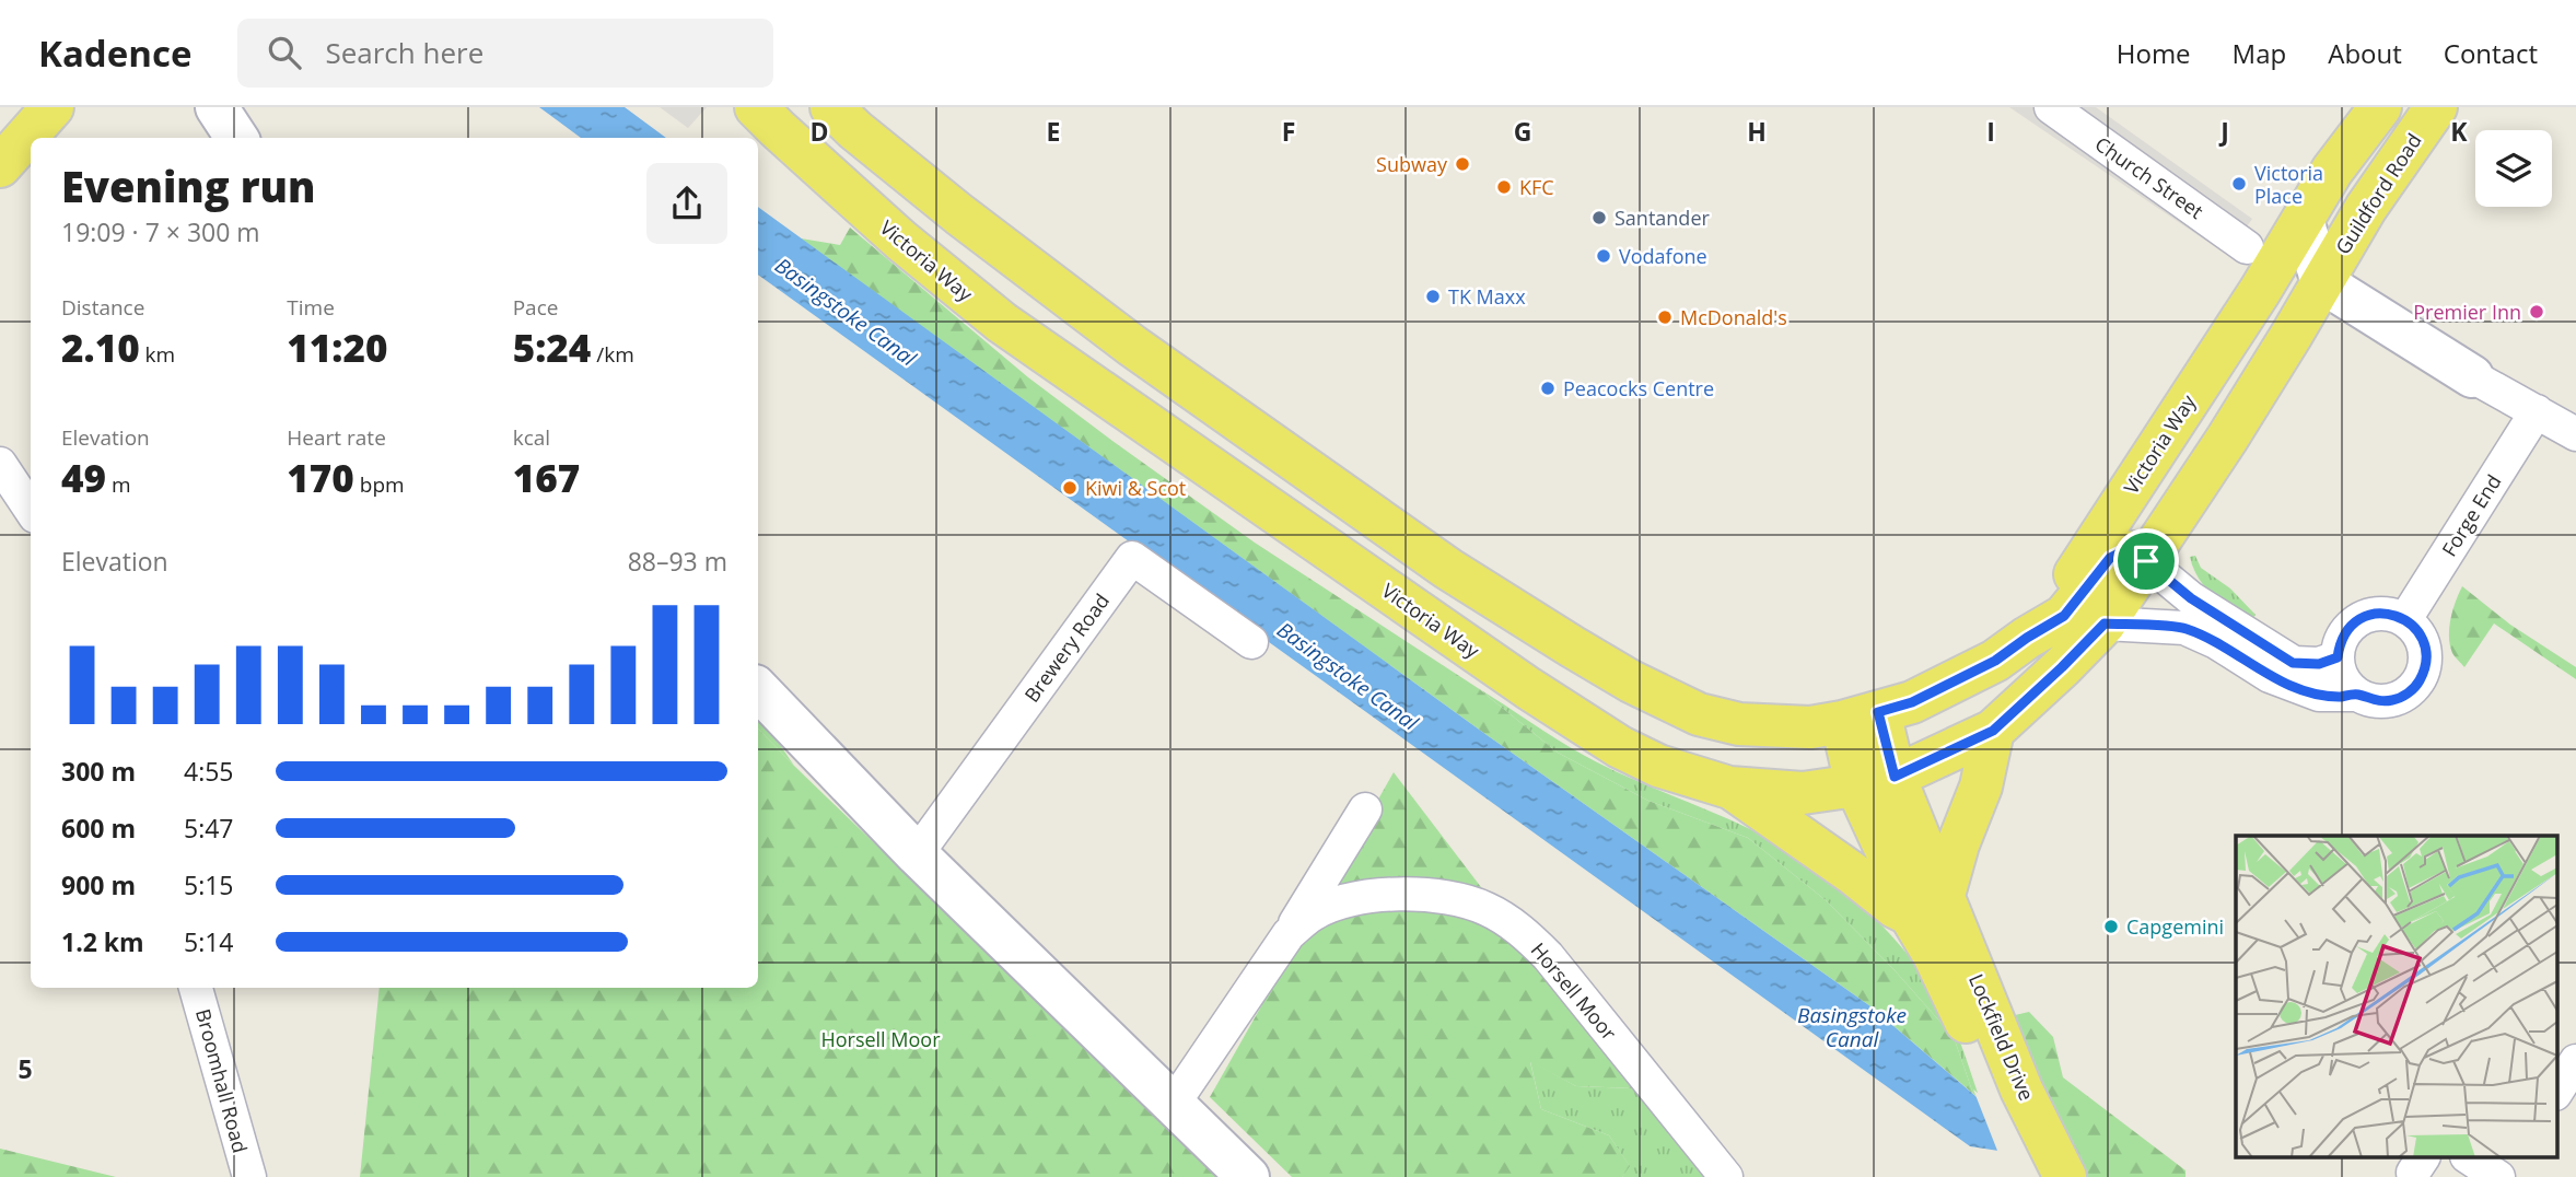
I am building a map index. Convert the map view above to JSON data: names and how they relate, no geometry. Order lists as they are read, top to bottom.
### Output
{
  "streets": {
    "main road": ["Guildford Road", "Victoria Way", "Lockfield Drive"],
    "street": [
      "Church Street",
      "Forge End",
      "Brewery Road",
      "Horsell Moor",
      "Broomhall Road"
    ]
  },
  "crossings": [
    ["Church Street", "Victoria Way"],
    ["Guildford Road", "Victoria Way"],
    ["Victoria Way", "Lockfield Drive"]
  ],
  "water": ["Basingstoke Canal"],
  "parks": ["Horsell Moor"],
  "places": [
    "Subway",
    "Victoria Place",
    "KFC",
    "Santander",
    "Vodafone",
    "TK Maxx",
    "Premier Inn",
    "McDonald's",
    "Peacocks Centre",
    "Kiwi & Scot",
    "Capgemini"
  ],
  "page": {
    "header": "Kadence",
    "search": "Search here",
    "nav": [
      "Home",
      "Map",
      "About",
      "Contact"
    ],
    "heading": ["Evening run", "19:09 · 7 × 300 m"],
    "stats": [
      ["Distance", "2.10 km"],
      ["Time", "11:20"],
      ["Pace", "5:24 /km"],
      ["Elevation", "49 m"],
      ["Heart rate", "170 bpm"],
      ["kcal", "167"]
    ],
    "chart": ["Elevation", "88–93 m"],
    "list": [
      {
        "name": "300 m",
        "note": "4:55"
      },
      {
        "name": "600 m",
        "note": "5:47"
      },
      {
        "name": "900 m",
        "note": "5:15"
      },
      {
        "name": "1.2 km",
        "note": "5:14"
      }
    ]
  },
  "grid": {
    "columns": [
      "D",
      "E",
      "F",
      "G",
      "H",
      "I",
      "J",
      "K"
    ],
    "rows": ["5"]
  }
}
